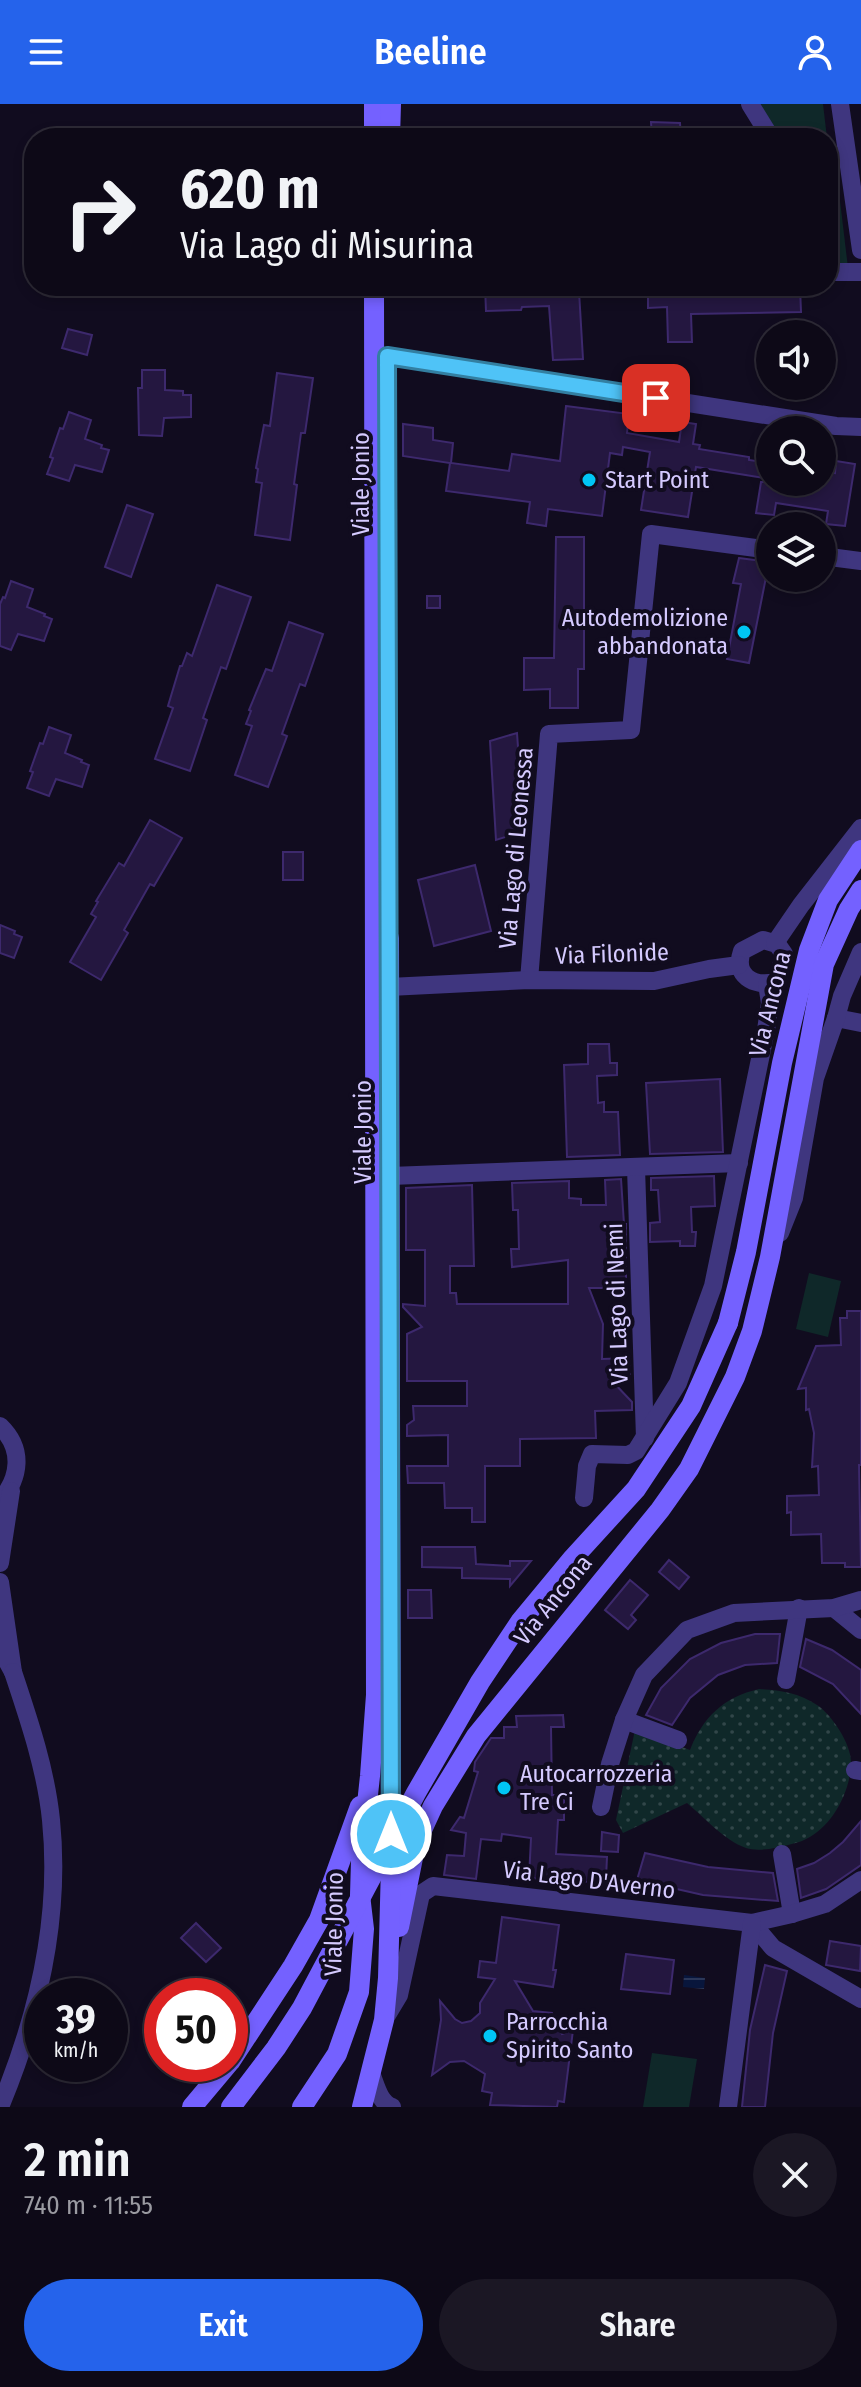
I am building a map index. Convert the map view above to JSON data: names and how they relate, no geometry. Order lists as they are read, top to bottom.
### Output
{
  "streets": {
    "main road": ["Viale Jonio", "Via Ancona"],
    "street": [
      "Via Lago di Leonessa",
      "Via Filonide",
      "Via Lago di Nemi",
      "Via Lago D'Averno"
    ]
  },
  "crossings": [
    ["Viale Jonio", "Via Filonide"],
    ["Viale Jonio", "Via Ancona"],
    ["Via Lago di Leonessa", "Via Filonide"]
  ],
  "places": [
    "Start Point",
    "Autodemolizione abbandonata",
    "Autocarrozzeria Tre Ci",
    "Parrocchia Spirito Santo"
  ],
  "page": {
    "header": "Beeline",
    "turn": ["620 m", "Via Lago di Misurina"],
    "speed": "39 km/h",
    "limit": "50",
    "heading": ["2 min", "740 m · 11:55"],
    "buttons": ["Exit", "Share"]
  }
}
